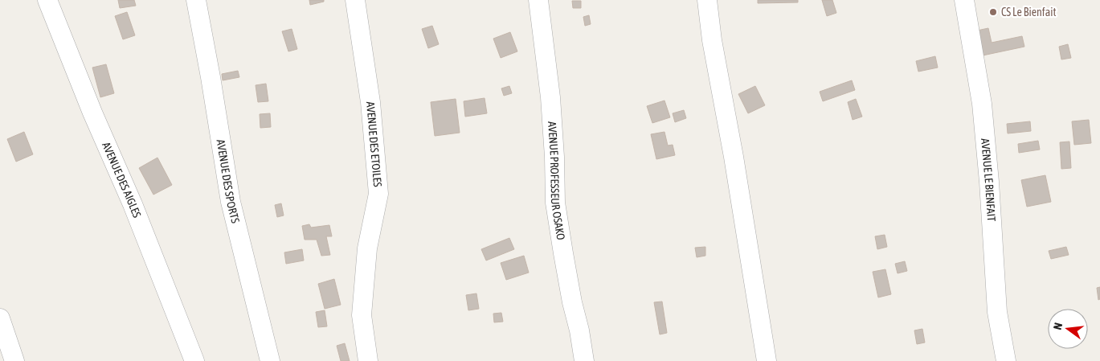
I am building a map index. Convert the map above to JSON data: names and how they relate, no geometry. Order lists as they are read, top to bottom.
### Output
{
  "streets": {
    "street": [
      "AVENUE DES ETOILES",
      "AVENUE DES AIGLES",
      "AVENUE LE BIENFAIT",
      "AVENUE PROFESSEUR OSAKO",
      "AVENUE DES SPORTS"
    ]
  },
  "places": ["CS Le Bienfait"],
  "north": "left"
}
